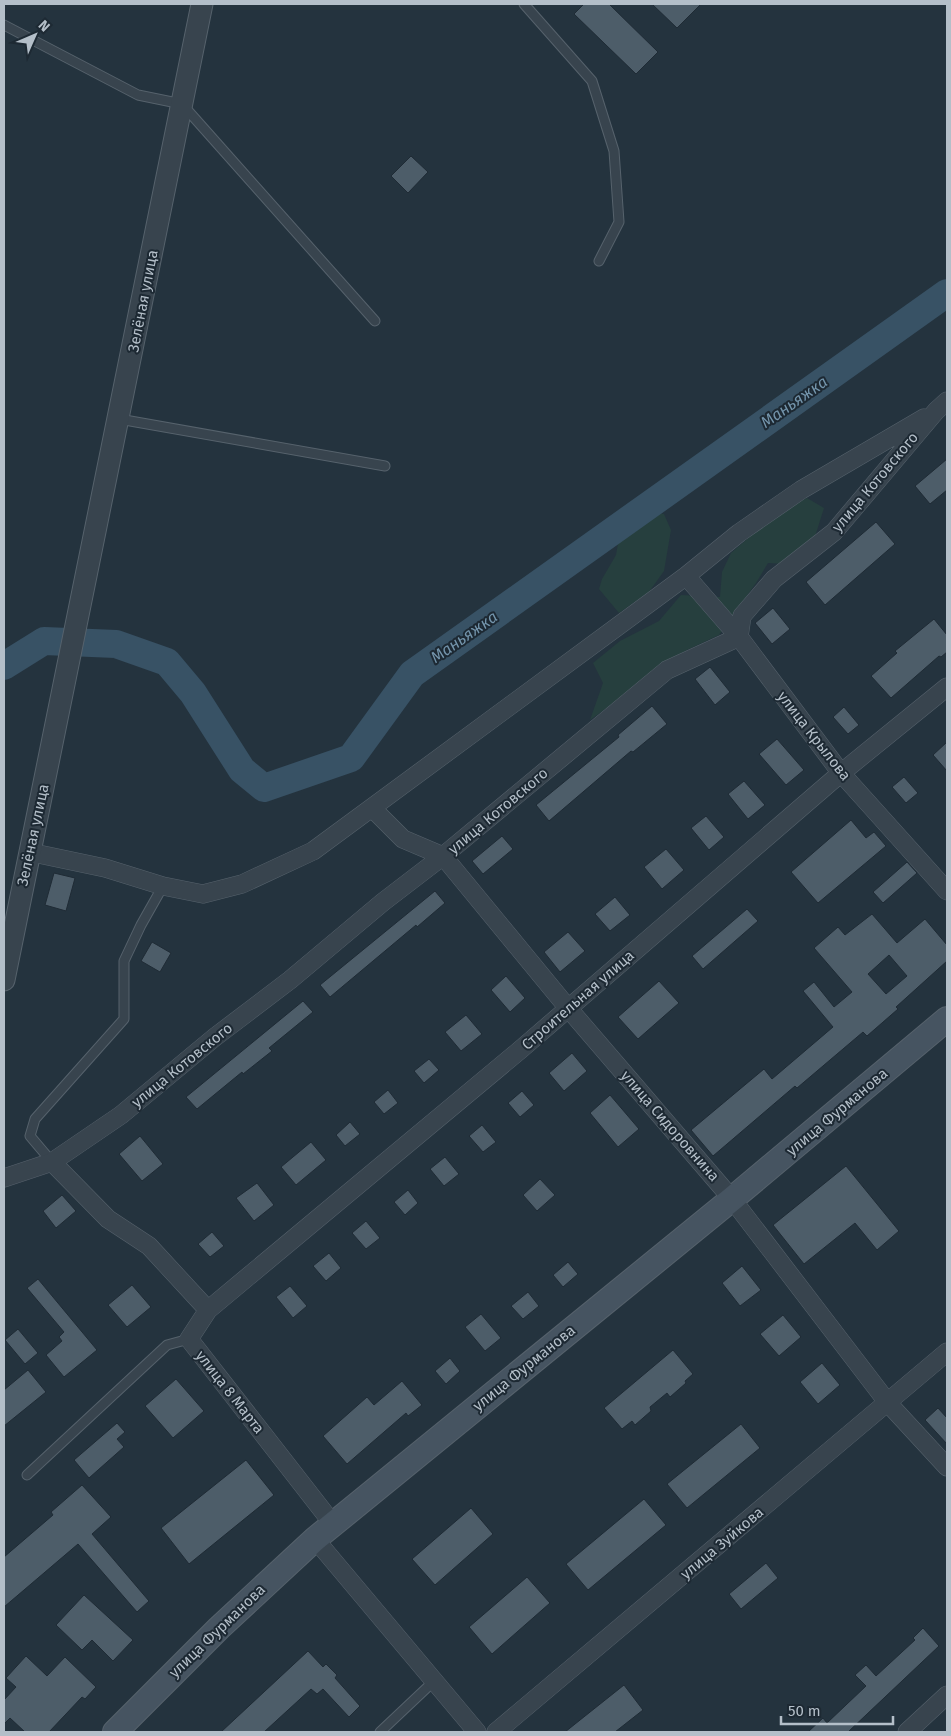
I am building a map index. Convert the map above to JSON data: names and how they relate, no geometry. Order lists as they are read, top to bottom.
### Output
{
  "streets": {
    "main road": ["улица Фурманова"],
    "street": [
      "Зелёная улица",
      "улица Котовского",
      "улица Крылова",
      "Строительная улица",
      "улица Сидоровнина",
      "улица 8 Марта",
      "улица Зуйкова"
    ]
  },
  "crossings": [
    ["улица Котовского", "улица Крылова"],
    ["улица Котовского", "улица Сидоровнина"],
    ["улица Крылова", "Строительная улица"],
    ["Строительная улица", "улица Сидоровнина"],
    ["Строительная улица", "улица 8 Марта"],
    ["улица Фурманова", "улица Сидоровнина"],
    ["улица Фурманова", "улица 8 Марта"],
    ["улица Сидоровнина", "улица Зуйкова"]
  ],
  "water": ["Маньяжка"],
  "scale_bar": "50 m",
  "north": "top right"
}
